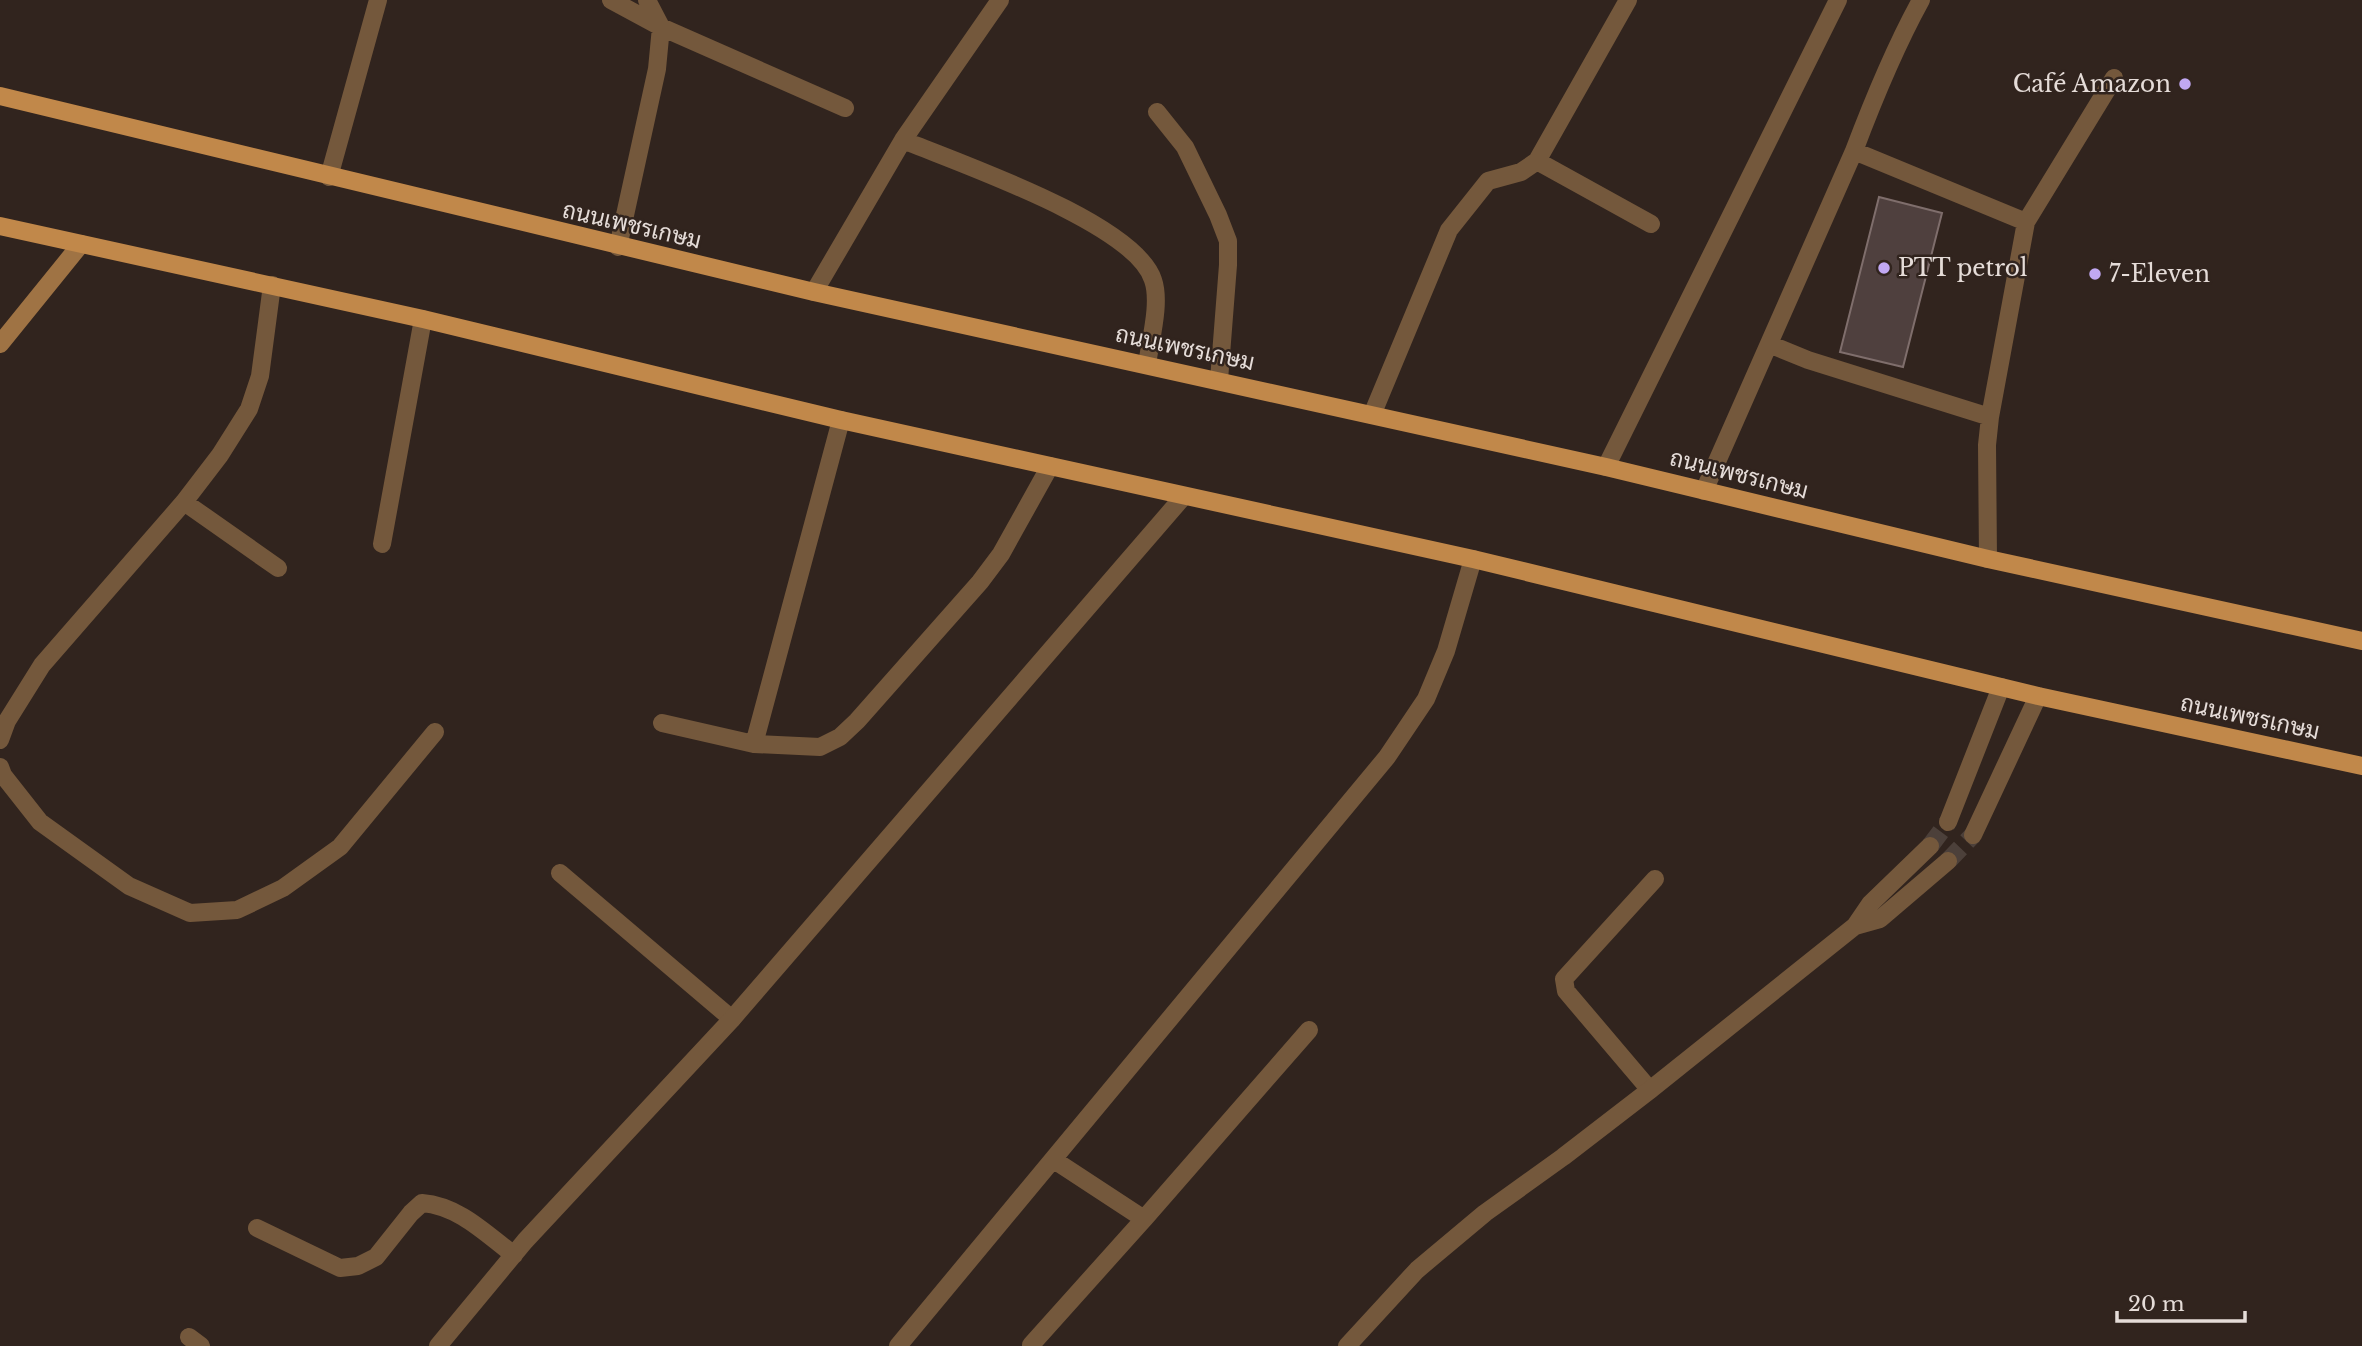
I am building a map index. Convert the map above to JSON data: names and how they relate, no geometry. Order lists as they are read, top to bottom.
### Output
{
  "streets": {
    "main road": ["ถนนเพชรเกษม"]
  },
  "places": ["Café Amazon", "PTT petrol", "7-Eleven"],
  "scale_bar": "20 m"
}
